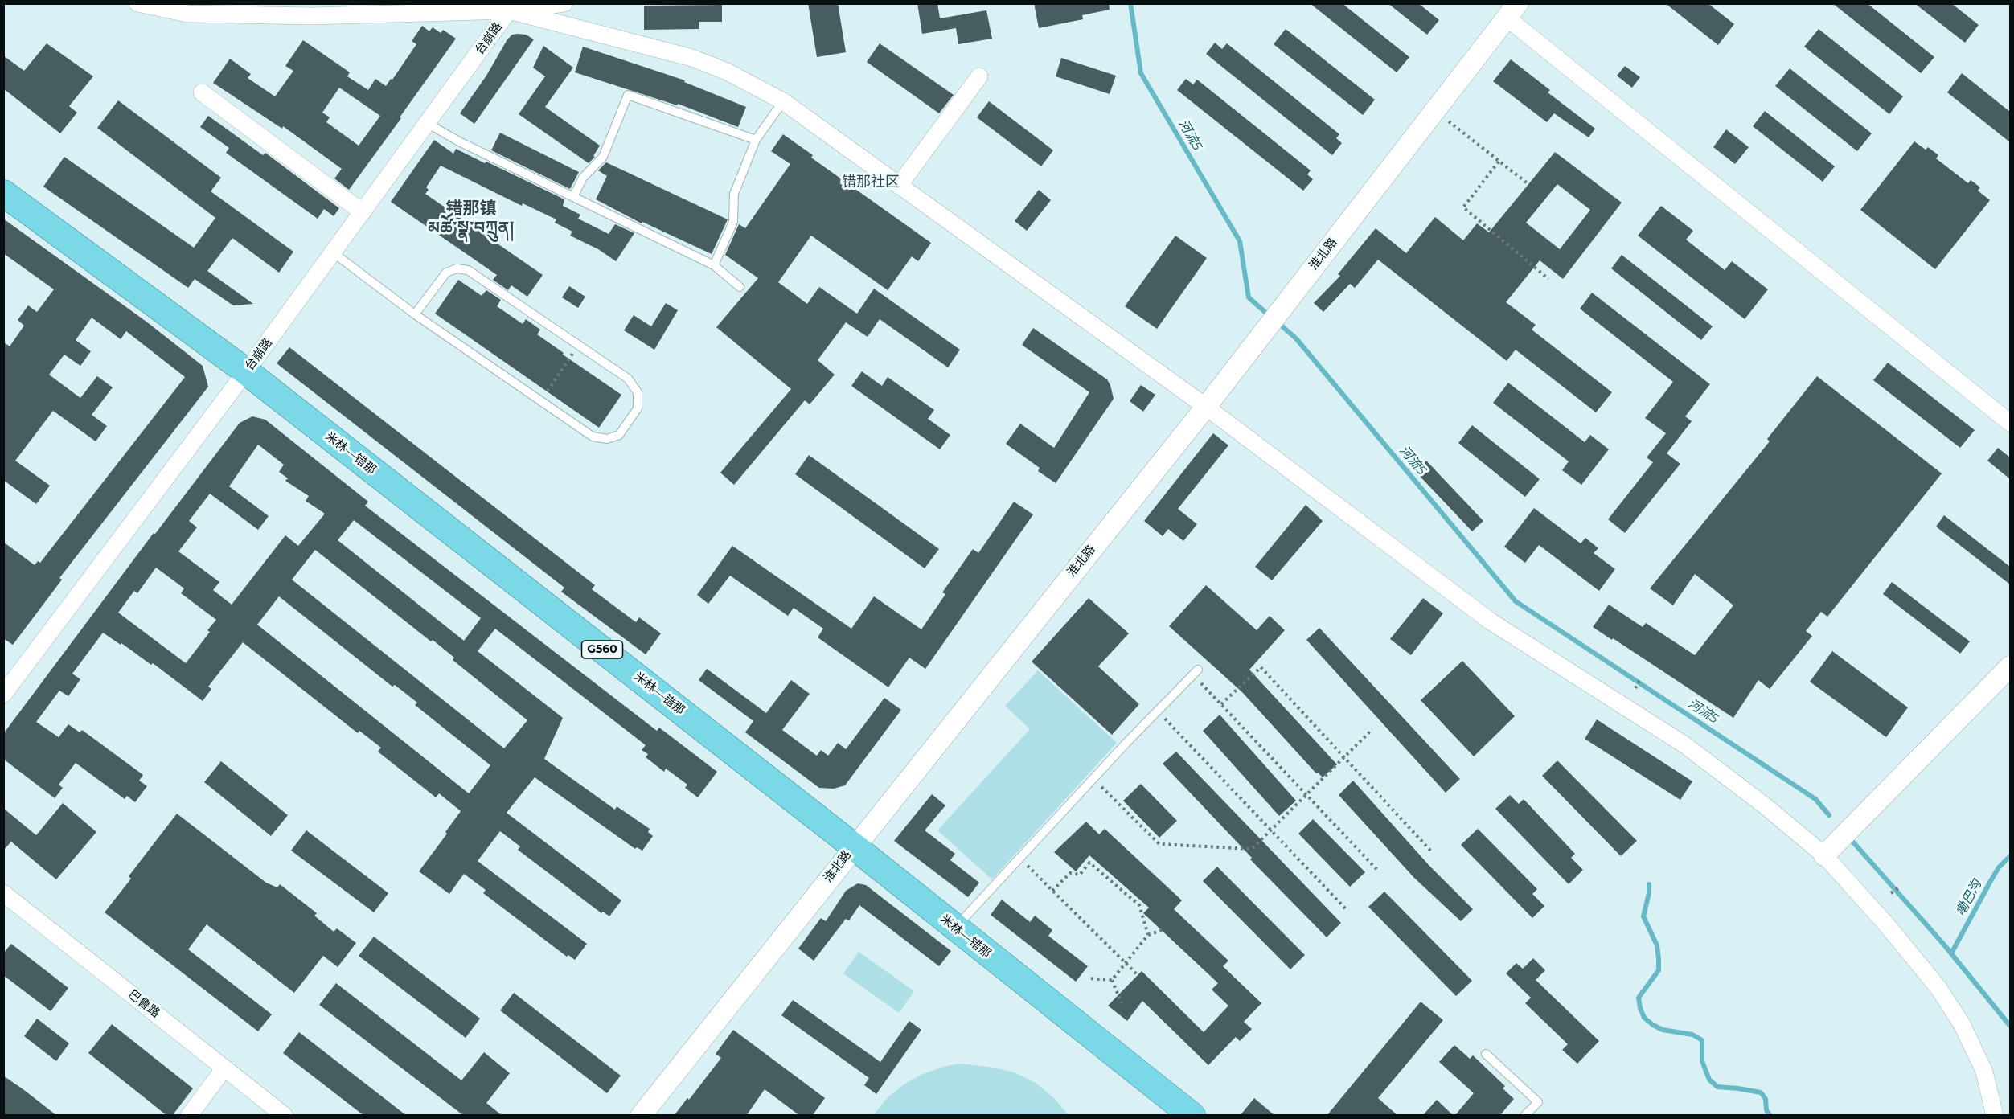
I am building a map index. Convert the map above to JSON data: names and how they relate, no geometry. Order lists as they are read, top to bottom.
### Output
{
  "streets": {
    "highway": ["米林—错那", "G560"],
    "street": ["台崩路", "淮北路", "巴鲁路"]
  },
  "crossings": [
    ["台崩路", "米林—错那"],
    ["淮北路", "米林—错那"]
  ],
  "districts": ["错那社区", "错那镇 མཚོ་སྣ་བཀྲུན།"],
  "water": ["河流5", "嘞巴沟"]
}
